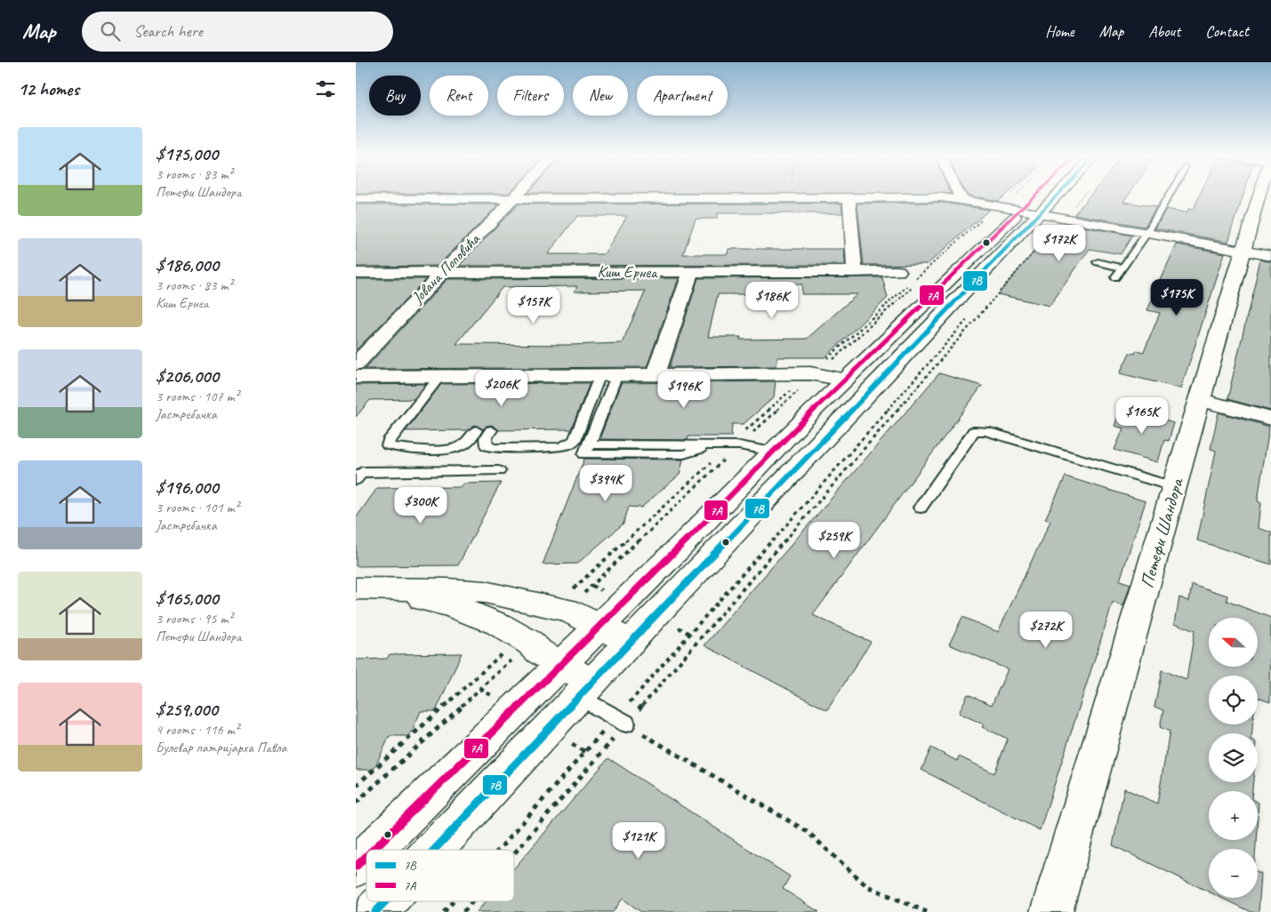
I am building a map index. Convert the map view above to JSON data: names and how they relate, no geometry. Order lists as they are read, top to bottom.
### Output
{
  "streets": {
    "street": ["Јована Поповића", "Киш Ернеа", "Петефи Шандора"]
  },
  "crossings": [
    ["Јована Поповића", "Киш Ернеа"]
  ],
  "lines": ["transit line 7B", "transit line 7A"],
  "legend": ["7B", "7A"],
  "north": "left",
  "page": {
    "header": "Map",
    "search": "Search here",
    "nav": [
      "Home",
      "Map",
      "About",
      "Contact"
    ],
    "heading": "12 homes",
    "chip": [
      "Buy",
      "Rent",
      "Filters",
      "New",
      "Apartment"
    ],
    "list": [
      {
        "name": "$175,000",
        "note": "3 rooms · 83 m² · Петефи Шандора"
      },
      {
        "name": "$186,000",
        "note": "3 rooms · 83 m² · Киш Ернеа"
      },
      {
        "name": "$206,000",
        "note": "3 rooms · 107 m² · Јастребачка"
      },
      {
        "name": "$196,000",
        "note": "3 rooms · 101 m² · Јастребачка"
      },
      {
        "name": "$165,000",
        "note": "3 rooms · 95 m² · Петефи Шандора"
      },
      {
        "name": "$259,000",
        "note": "4 rooms · 116 m² · Булевар патријарха Павла"
      }
    ],
    "price": [
      "$172K",
      "$175K",
      "$186K",
      "$157K",
      "$206K",
      "$196K",
      "$165K",
      "$394K",
      "$300K",
      "$259K",
      "$272K",
      "$121K"
    ],
    "map_buttons": ["+", "−"]
  }
}
